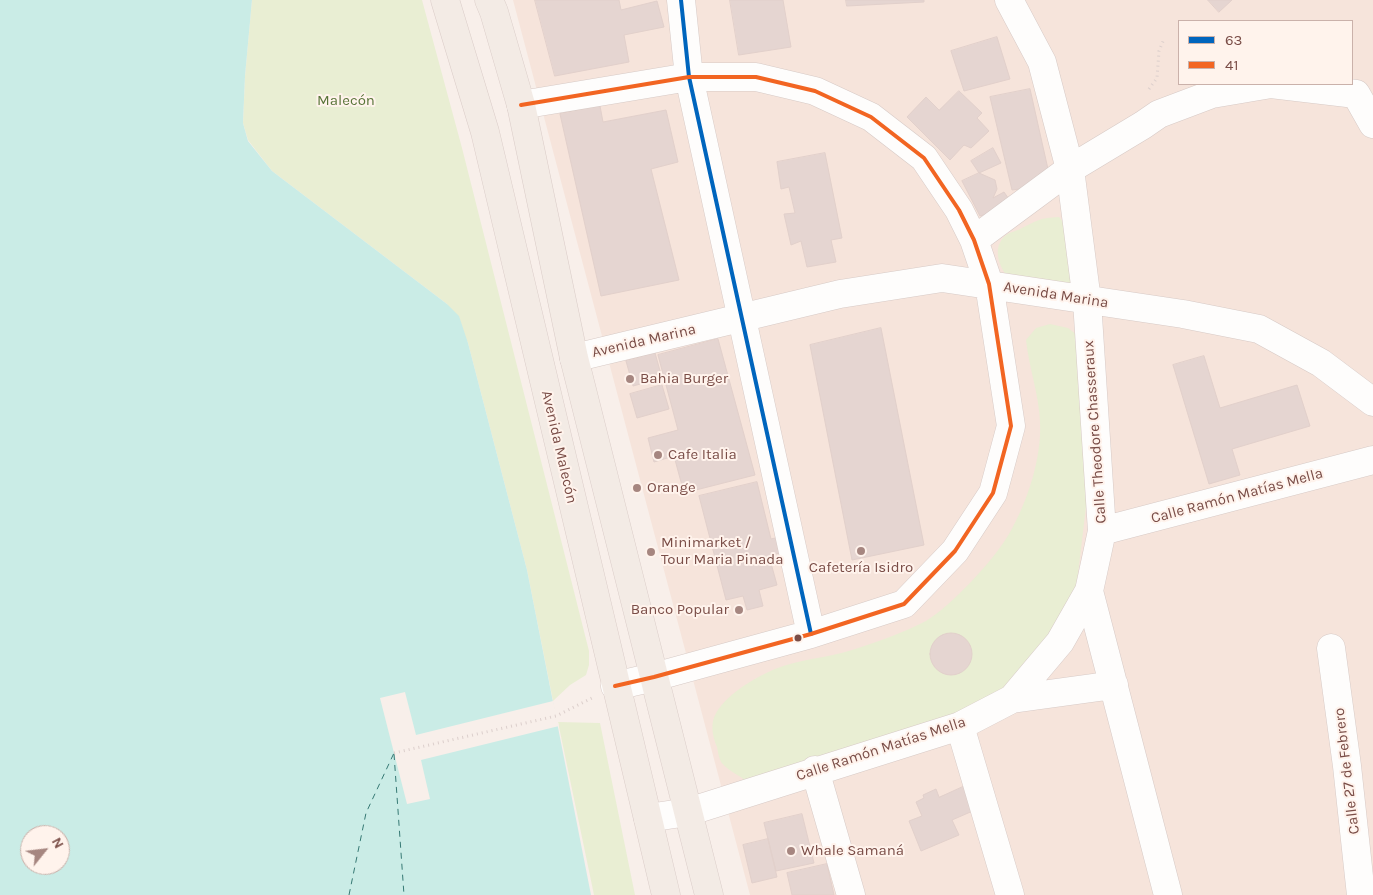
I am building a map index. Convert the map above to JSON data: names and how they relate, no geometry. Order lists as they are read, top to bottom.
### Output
{
  "streets": {
    "main road": ["Avenida Malecón"],
    "street": [
      "Avenida Marina",
      "Calle Theodore Chasseraux",
      "Calle Ramón Matías Mella",
      "Calle 27 de Febrero"
    ]
  },
  "crossings": [
    ["Avenida Marina", "Calle Theodore Chasseraux"],
    ["Calle Theodore Chasseraux", "Calle Ramón Matías Mella"],
    ["Avenida Malecón", "Calle Ramón Matías Mella"]
  ],
  "parks": ["Malecón"],
  "places": [
    "Bahia Burger",
    "Cafe Italia",
    "Orange",
    "Cafetería Isidro",
    "Minimarket / Tour Maria Pinada",
    "Banco Popular",
    "Whale Samaná"
  ],
  "lines": ["transit line 63", "transit line 41"],
  "legend": ["63", "41"],
  "north": "top right"
}
